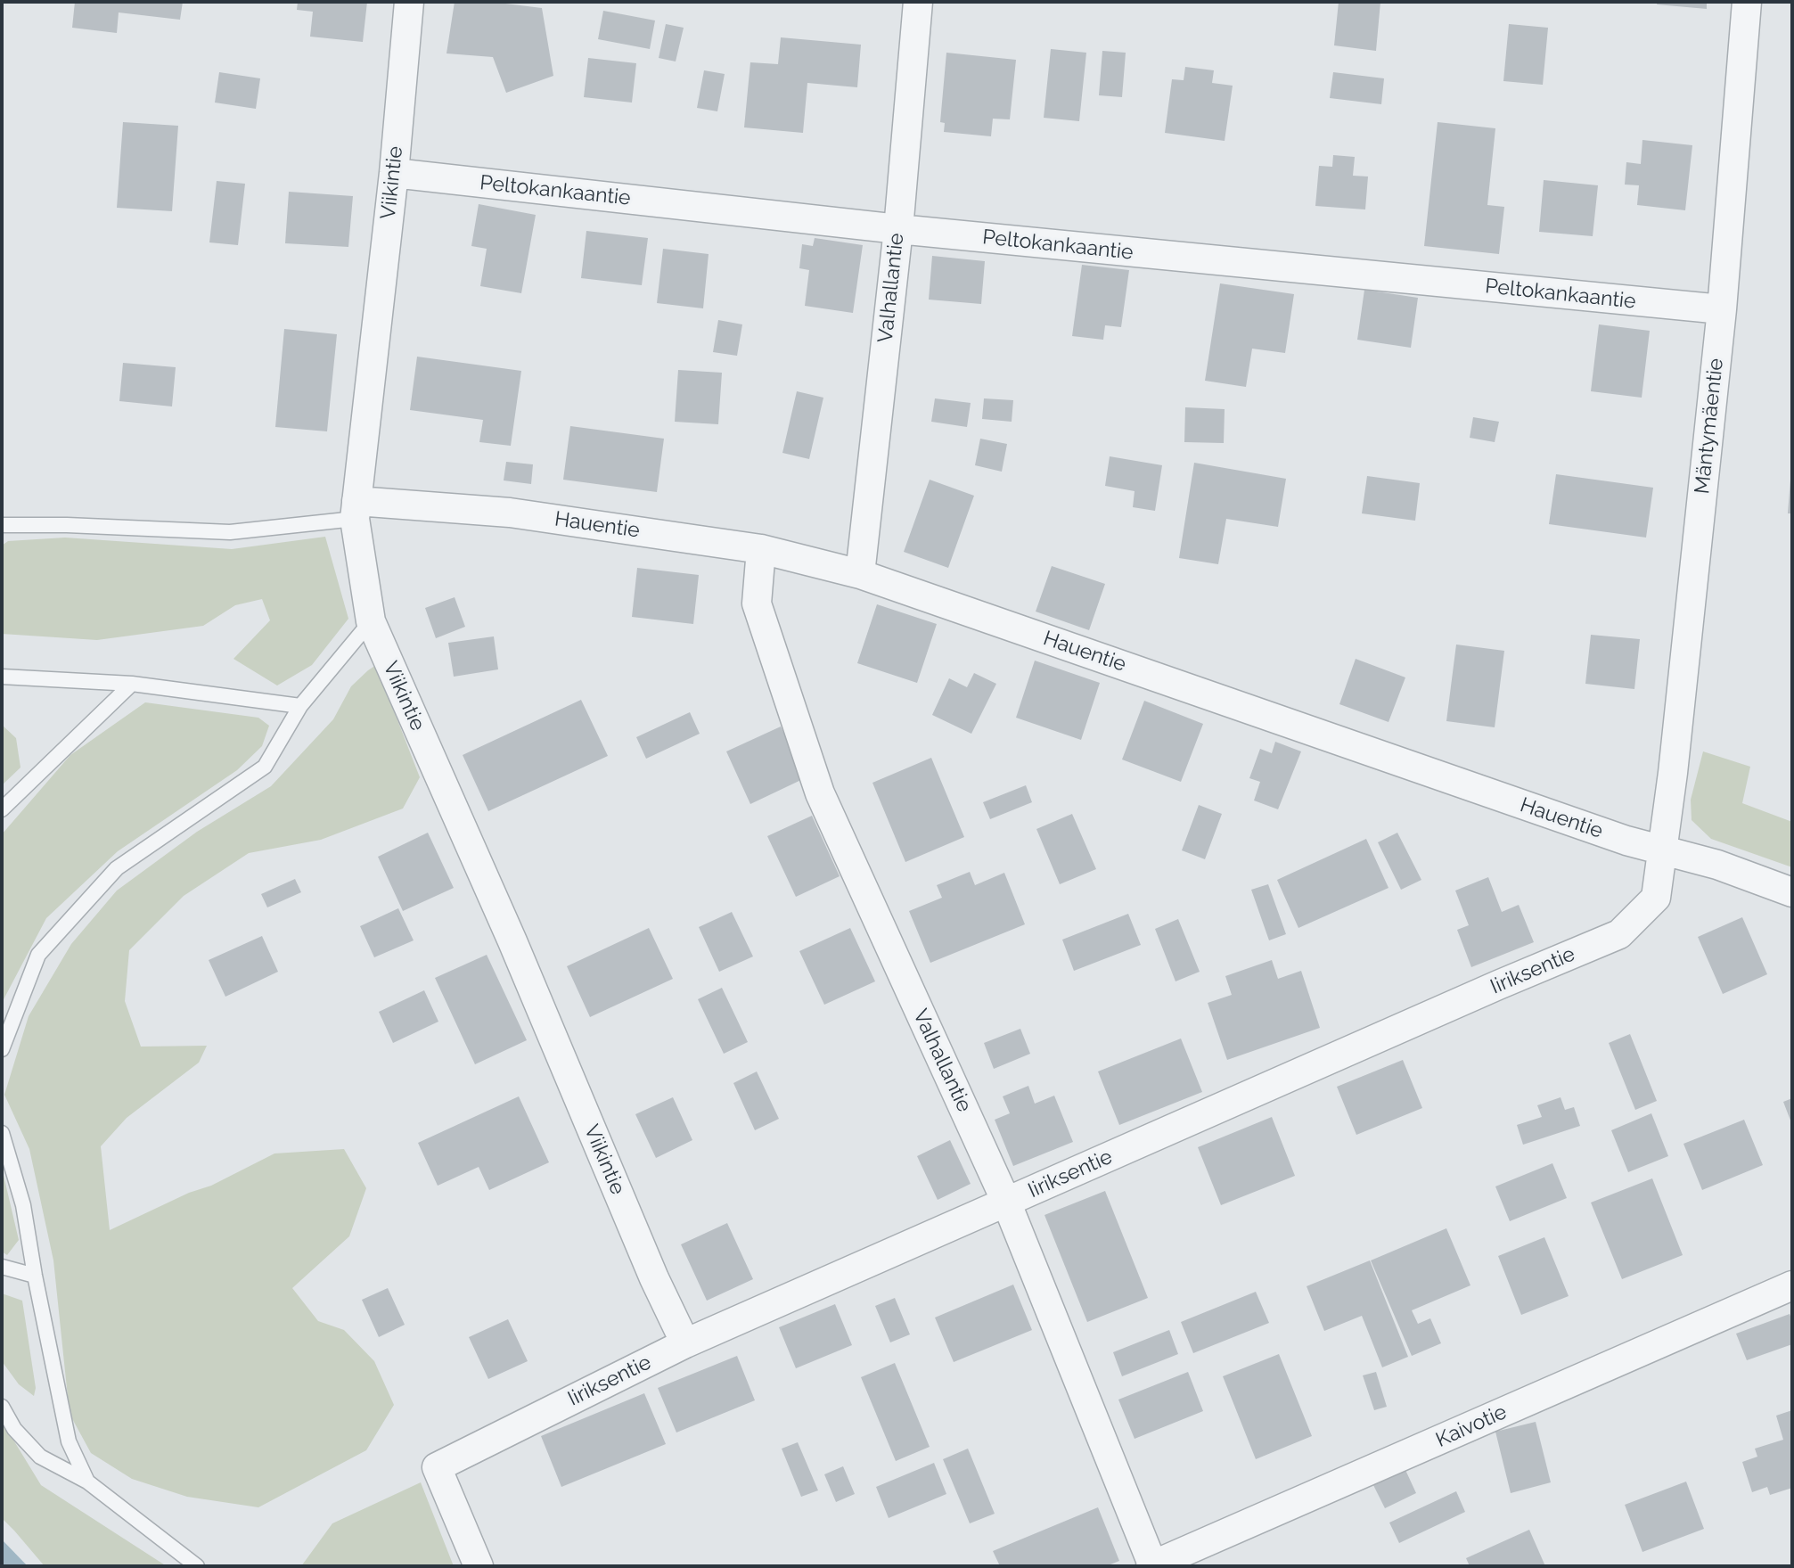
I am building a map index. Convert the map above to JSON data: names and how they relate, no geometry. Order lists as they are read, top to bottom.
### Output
{
  "streets": {
    "street": [
      "Viikintie",
      "Peltokankaantie",
      "Valhallantie",
      "Mäntymäentie",
      "Hauentie",
      "Iiriksentie",
      "Kaivotie"
    ]
  },
  "crossings": [
    ["Viikintie", "Peltokankaantie"],
    ["Viikintie", "Hauentie"],
    ["Viikintie", "Iiriksentie"],
    ["Peltokankaantie", "Valhallantie"],
    ["Peltokankaantie", "Mäntymäentie"],
    ["Valhallantie", "Hauentie"],
    ["Valhallantie", "Iiriksentie"],
    ["Valhallantie", "Kaivotie"],
    ["Mäntymäentie", "Hauentie"],
    ["Mäntymäentie", "Iiriksentie"],
    ["Hauentie", "Iiriksentie"]
  ]
}
